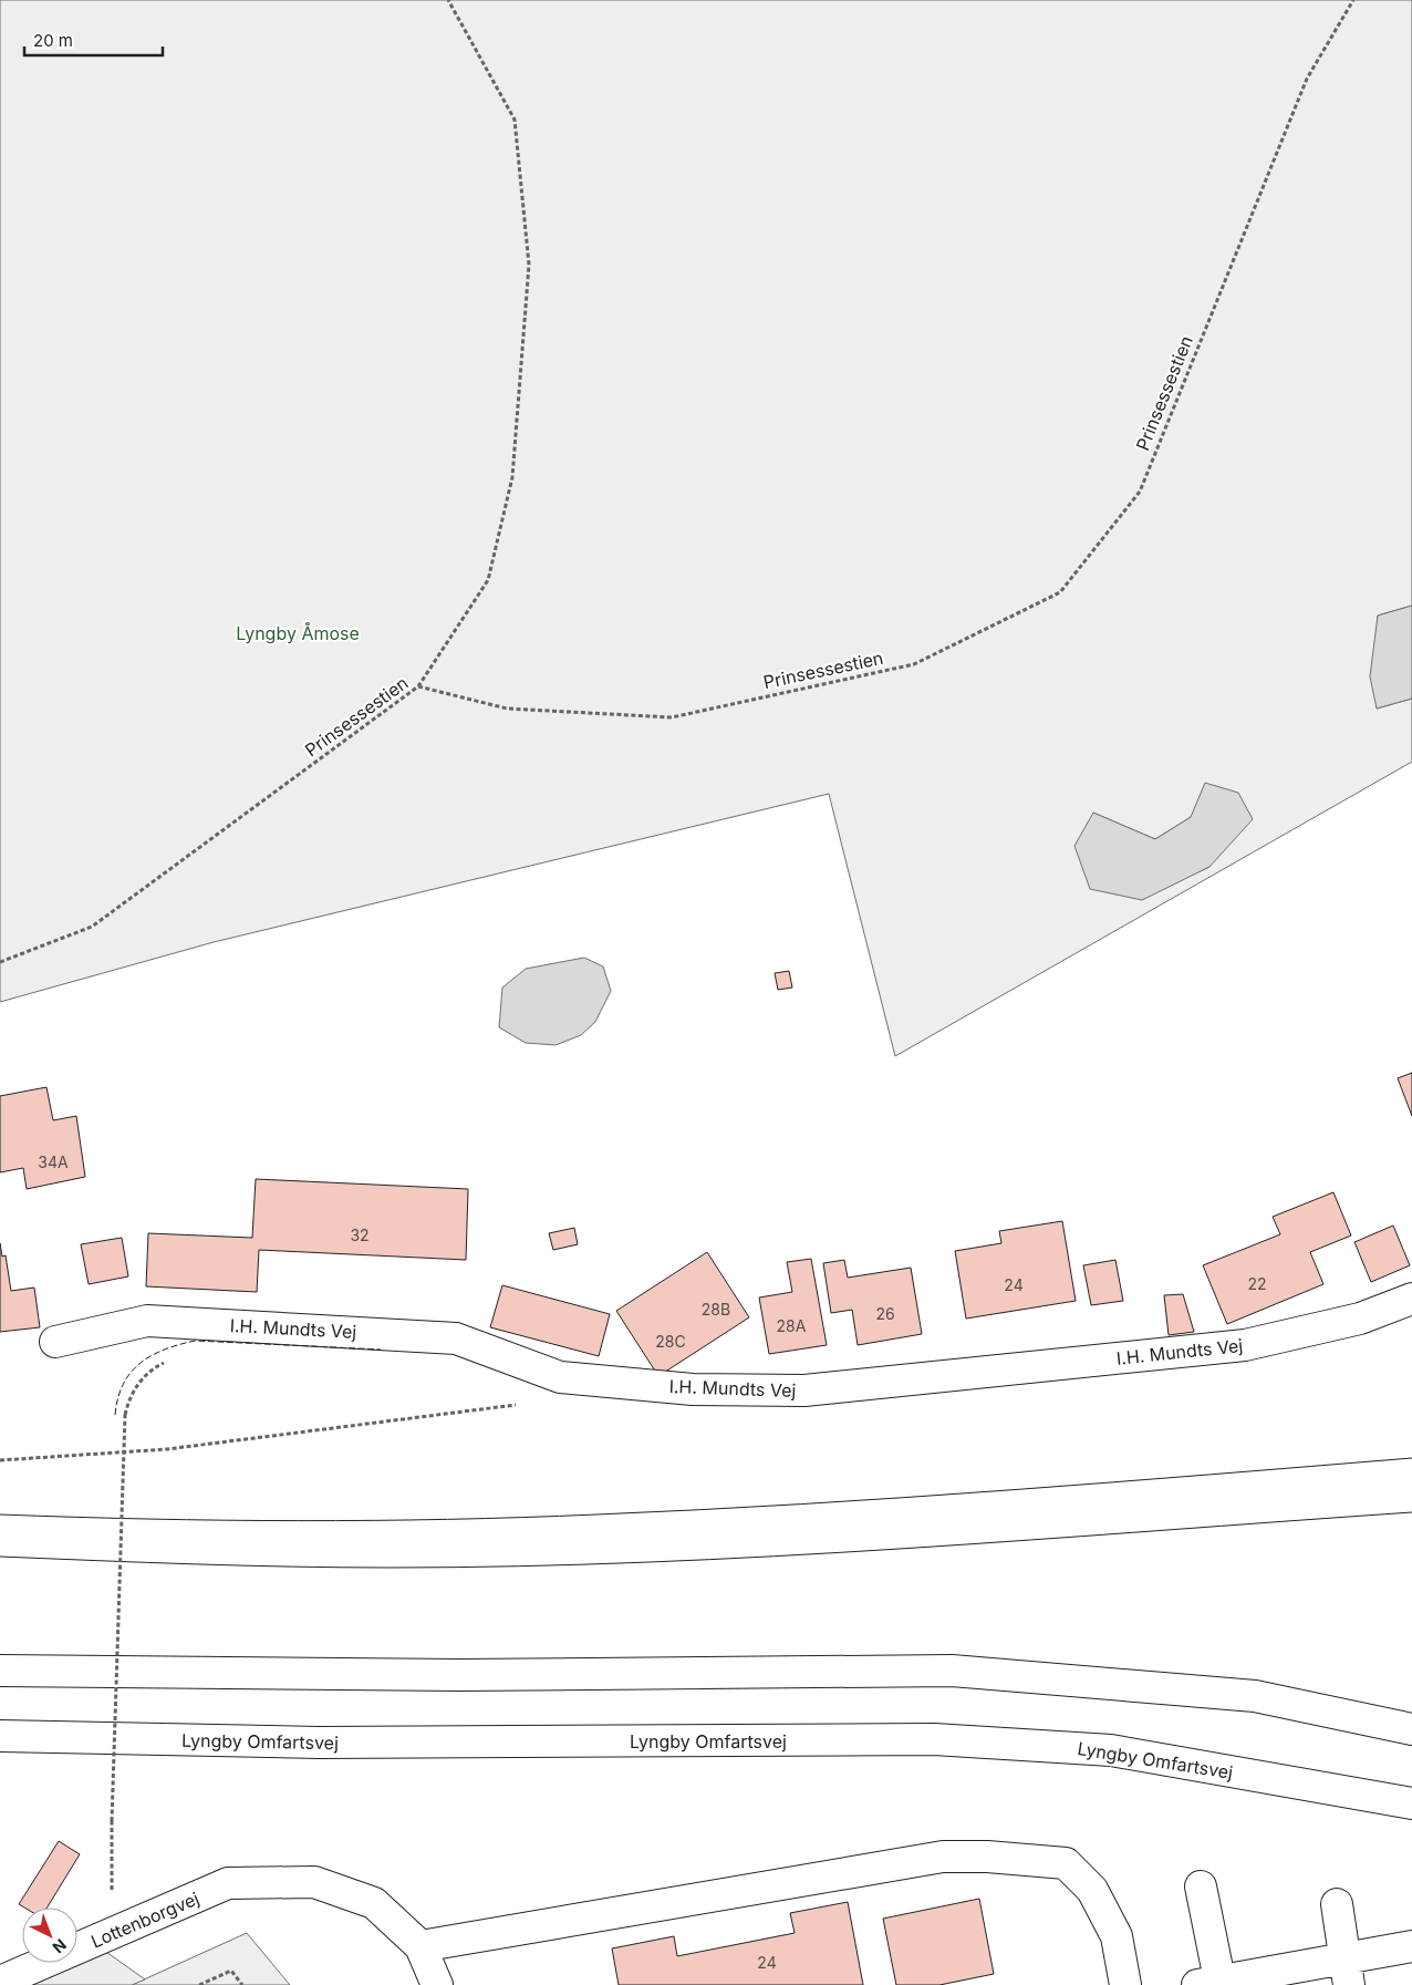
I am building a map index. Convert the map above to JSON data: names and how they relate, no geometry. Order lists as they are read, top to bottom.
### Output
{
  "streets": {
    "main road": ["I.H. Mundts Vej", "Lyngby Omfartsvej", "Lottenborgvej"],
    "path": ["Prinsessestien"]
  },
  "parks": ["Lyngby Åmose"],
  "house_numbers": [
    "34A",
    "32",
    "22",
    "24",
    "28B",
    "26",
    "28A",
    "28C",
    "24"
  ],
  "scale_bar": "20 m",
  "north": "bottom right"
}
